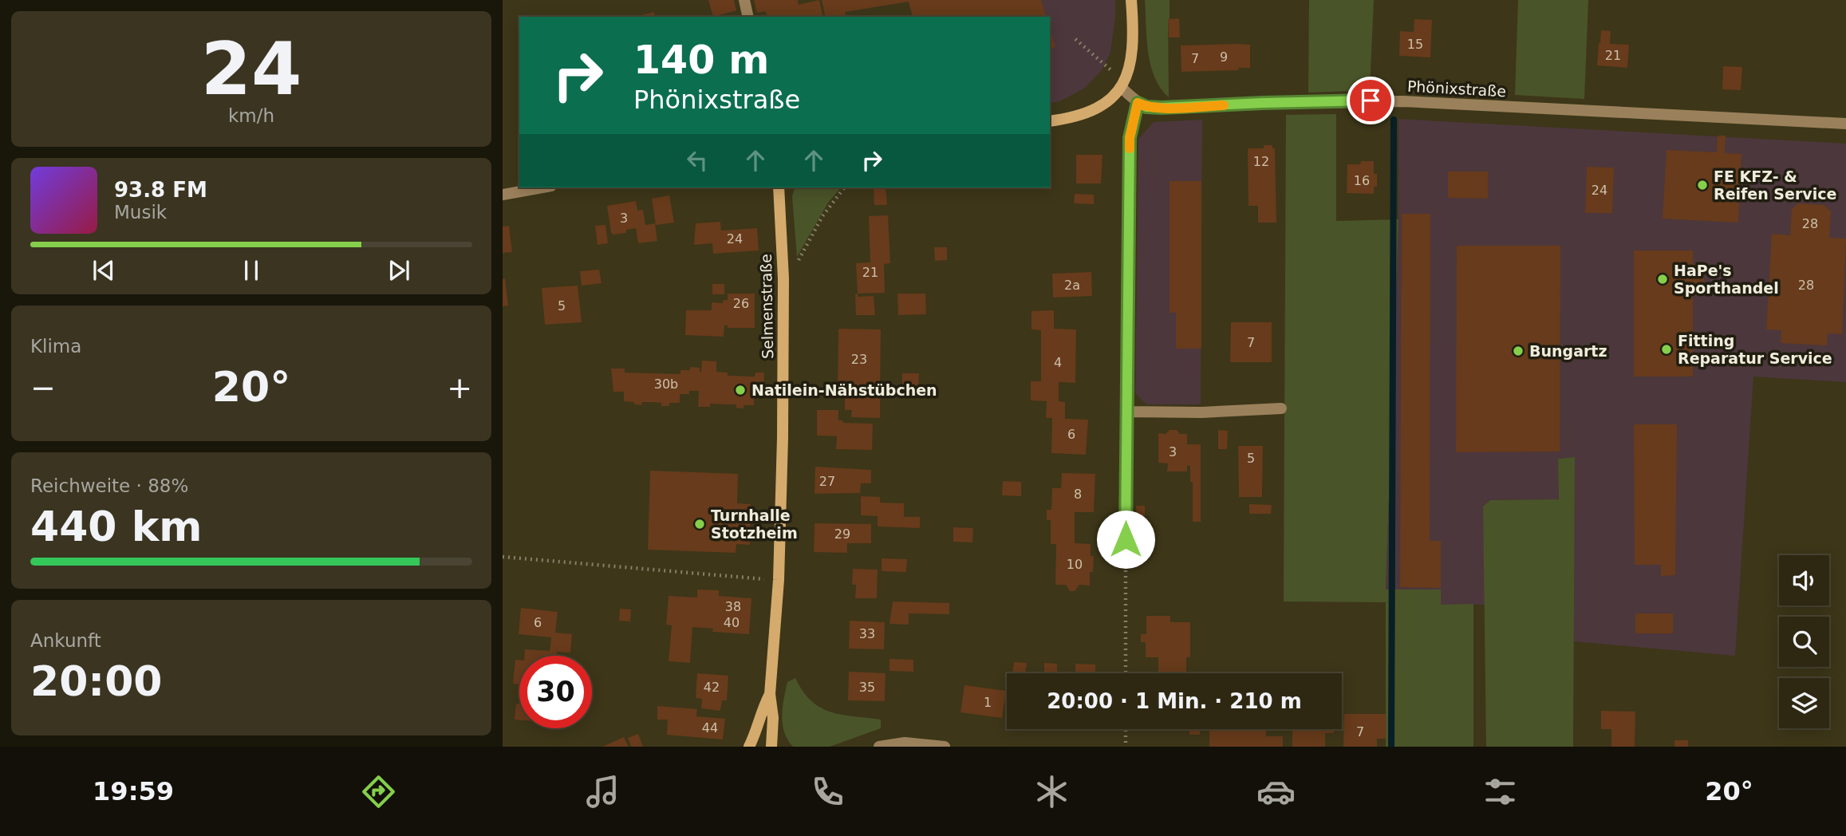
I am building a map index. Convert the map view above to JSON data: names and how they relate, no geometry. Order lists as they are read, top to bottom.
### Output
{
  "streets": {
    "main road": ["Selmenstraße"],
    "street": ["Phönixstraße"]
  },
  "places": [
    "FE KFZ- & Reifen Service",
    "HaPe's Sporthandel",
    "Fitting Reparatur Service",
    "Bungartz",
    "Natilein-Nähstübchen",
    "Turnhalle Stotzheim"
  ],
  "house_numbers": [
    "15",
    "21",
    "9",
    "7",
    "12",
    "16",
    "24",
    "3",
    "28",
    "24",
    "21",
    "2a",
    "28",
    "26",
    "5",
    "7",
    "23",
    "4",
    "30b",
    "6",
    "3",
    "5",
    "27",
    "8",
    "29",
    "10",
    "38",
    "6",
    "40",
    "33",
    "42",
    "35",
    "1",
    "44",
    "7"
  ],
  "page": {
    "tile": [
      ["24", "km/h"],
      "Klima",
      ["Reichweite · 88%", "440 km"],
      ["Ankunft", "20:00"]
    ],
    "turn": ["140 m", "Phönixstraße"],
    "song": ["93.8 FM", "Musik"],
    "heat": ["−", "20°", "+"],
    "limit": "30",
    "trip": "20:00 · 1 Min. · 210 m",
    "tabs": ["19:59", "20°"]
  }
}
